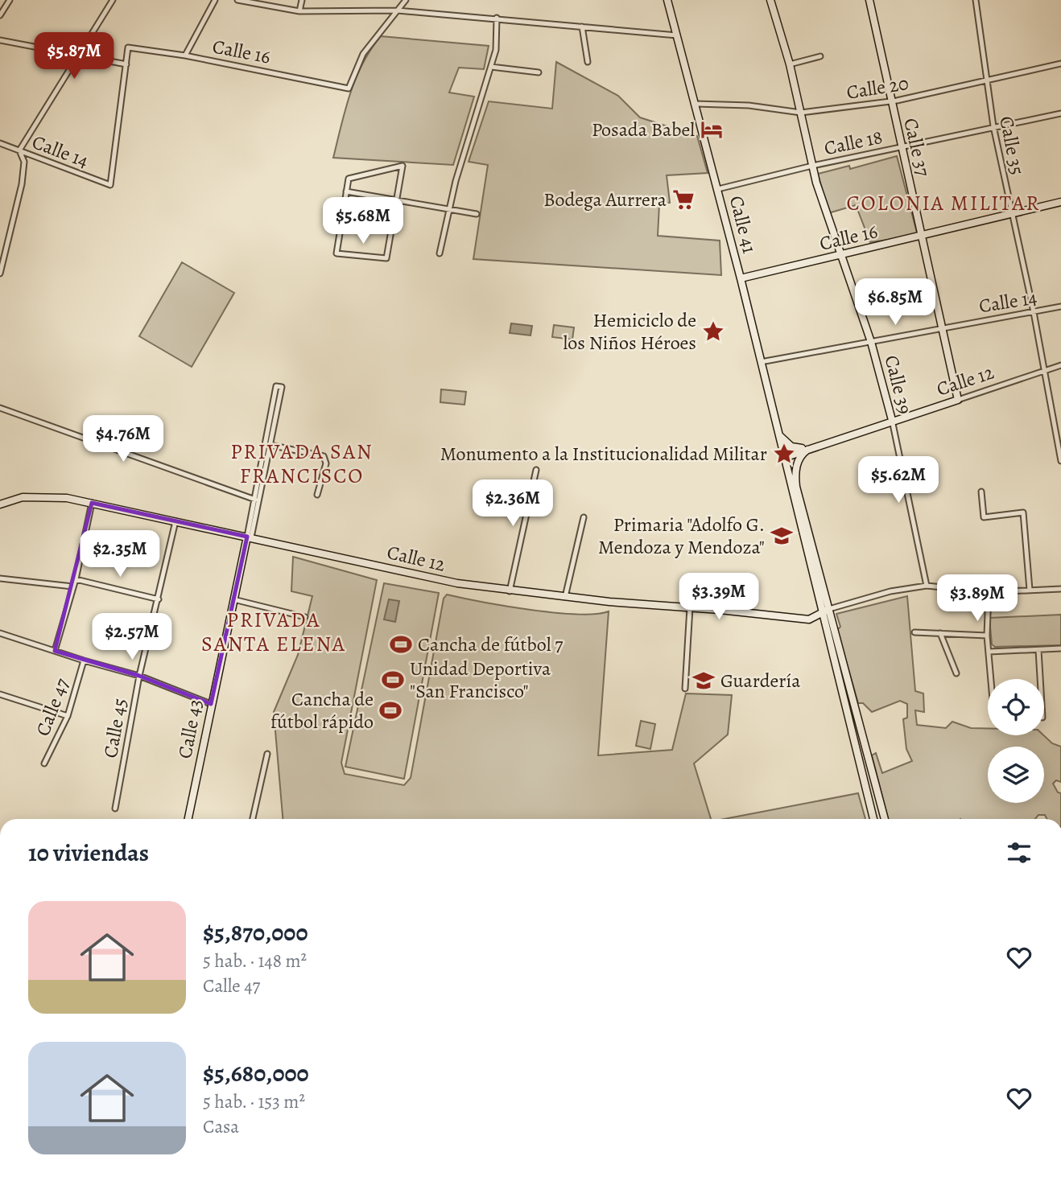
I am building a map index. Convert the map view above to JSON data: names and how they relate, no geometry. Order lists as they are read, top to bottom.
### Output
{
  "streets": {
    "main road": [
      "Calle 16",
      "Calle 37",
      "Calle 41",
      "Calle 12",
      "Calle 39",
      "Calle 43"
    ],
    "street": [
      "Calle 20",
      "Calle 18",
      "Calle 35",
      "Calle 14",
      "Calle 47",
      "Calle 45"
    ]
  },
  "crossings": [
    ["Calle 16", "Calle 35"],
    ["Calle 16", "Calle 37"],
    ["Calle 16", "Calle 14"],
    ["Calle 16", "Calle 41"],
    ["Calle 16", "Calle 39"],
    ["Calle 20", "Calle 35"],
    ["Calle 20", "Calle 37"],
    ["Calle 20", "Calle 41"],
    ["Calle 20", "Calle 39"],
    ["Calle 18", "Calle 35"],
    ["Calle 18", "Calle 37"],
    ["Calle 18", "Calle 41"],
    ["Calle 18", "Calle 39"],
    ["Calle 35", "Calle 14"],
    ["Calle 35", "Calle 12"],
    ["Calle 37", "Calle 14"],
    ["Calle 37", "Calle 12"],
    ["Calle 14", "Calle 41"],
    ["Calle 14", "Calle 39"],
    ["Calle 41", "Calle 12"],
    ["Calle 12", "Calle 39"],
    ["Calle 12", "Calle 45"],
    ["Calle 12", "Calle 43"]
  ],
  "districts": ["COLONIA MILITAR", "PRIVADA SAN FRANCISCO", "PRIVADA SANTA ELENA"],
  "places": {
    "hotel": ["Posada Babel"],
    "supermarket": ["Bodega Aurrera"],
    "place": ["Hemiciclo de los Niños Héroes", "Monumento a la Institucionalidad Militar"],
    "school or university": ["Primaria \"Adolfo G. Mendoza y Mendoza\"", "Guardería"],
    "sports": ["Cancha de fútbol 7", "Unidad Deportiva \"San Francisco\"", "Cancha de fútbol rápido"]
  },
  "page": {
    "price": [
      "$5.87M",
      "$5.68M",
      "$6.85M",
      "$4.76M",
      "$5.62M",
      "$2.36M",
      "$2.35M",
      "$3.39M",
      "$3.89M",
      "$2.57M"
    ],
    "heading": "10 viviendas",
    "list": [
      {
        "name": "$5,870,000",
        "note": "5 hab. · 148 m² · Calle 47"
      },
      {
        "name": "$5,680,000",
        "note": "5 hab. · 153 m² · Casa"
      }
    ]
  }
}
